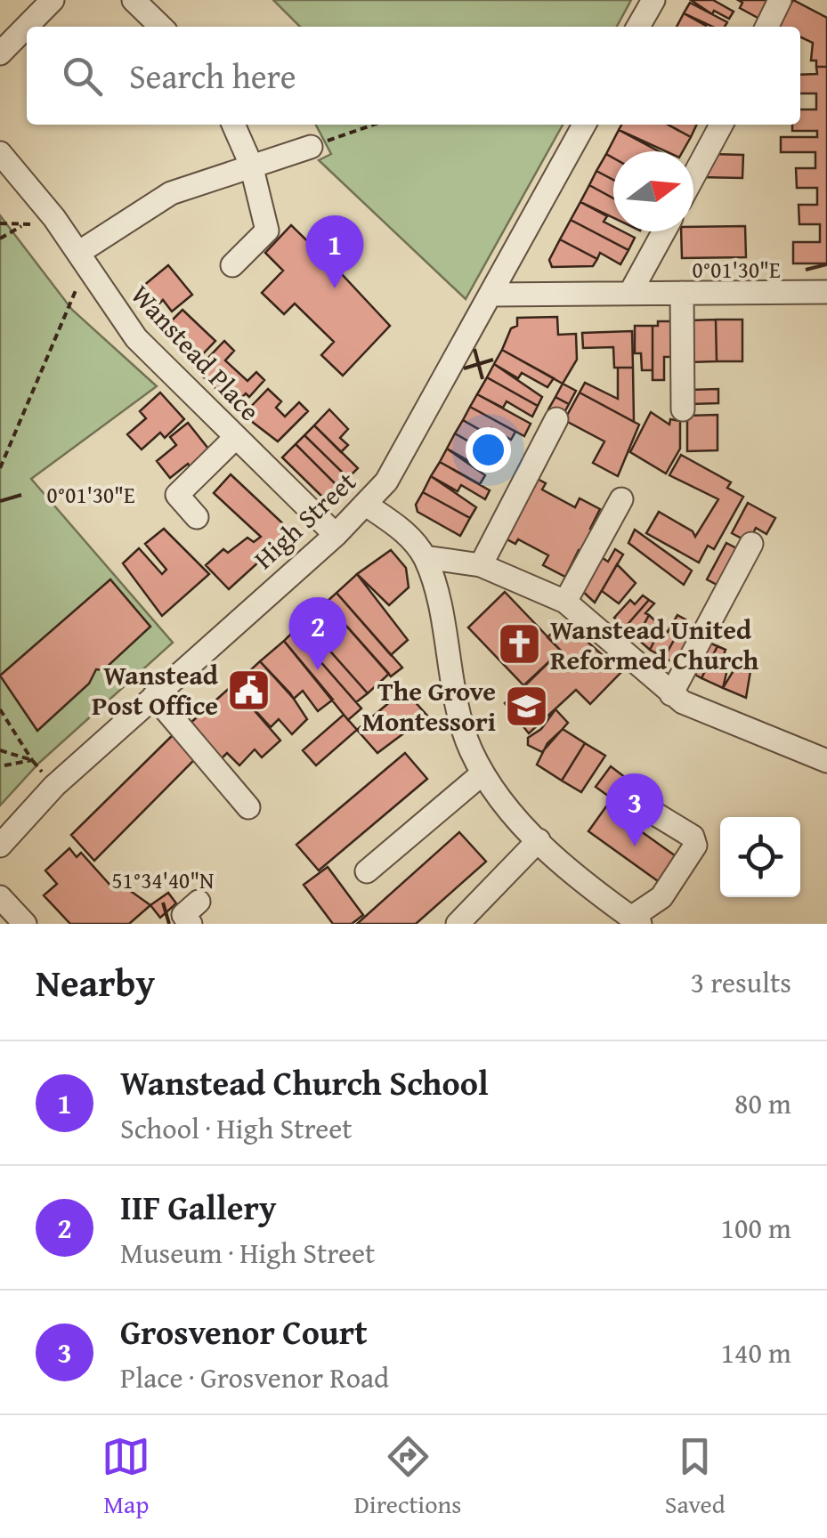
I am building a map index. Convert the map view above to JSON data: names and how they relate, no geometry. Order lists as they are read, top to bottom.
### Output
{
  "streets": {
    "street": ["Wanstead Place", "High Street"]
  },
  "crossings": [
    ["Wanstead Place", "High Street"]
  ],
  "places": {
    "church": ["Wanstead United Reformed Church"],
    "public building": ["Wanstead Post Office"],
    "school or university": ["The Grove Montessori"]
  },
  "north": "right",
  "page": {
    "search": "Search here",
    "pins": ["1", "2", "3"],
    "heading": ["Nearby", "3 results"],
    "list": [
      {
        "mark": "1",
        "name": "Wanstead Church School",
        "note": "School · High Street",
        "value": "80 m"
      },
      {
        "mark": "2",
        "name": "IIF Gallery",
        "note": "Museum · High Street",
        "value": "100 m"
      },
      {
        "mark": "3",
        "name": "Grosvenor Court",
        "note": "Place · Grosvenor Road",
        "value": "140 m"
      }
    ],
    "nav": ["Map", "Directions", "Saved"]
  },
  "coordinates": ["0°01'30\"E", "51°34'40\"N"]
}
